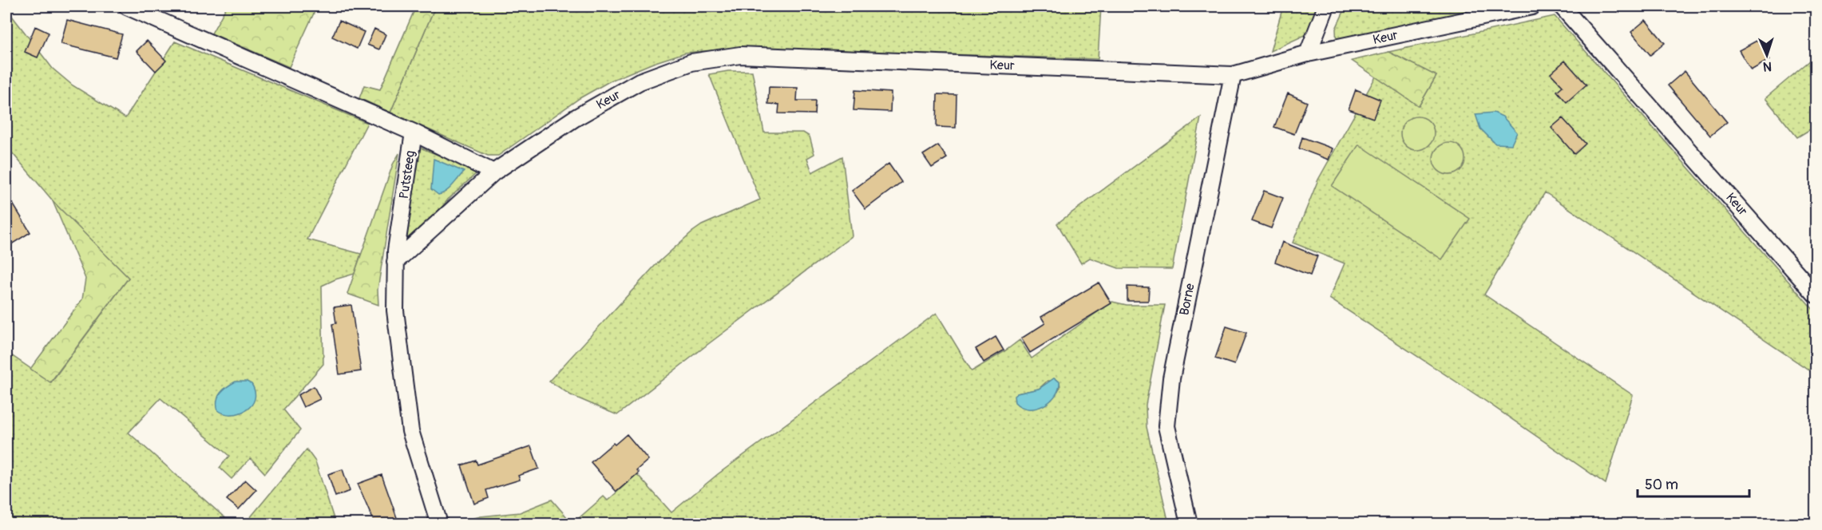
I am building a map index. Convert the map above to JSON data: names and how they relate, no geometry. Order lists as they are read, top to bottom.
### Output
{
  "streets": {
    "street": ["Keur", "Putsteeg", "Borne"]
  },
  "crossings": [
    ["Keur", "Putsteeg"],
    ["Keur", "Borne"]
  ],
  "scale_bar": "50 m",
  "north": "bottom"
}
